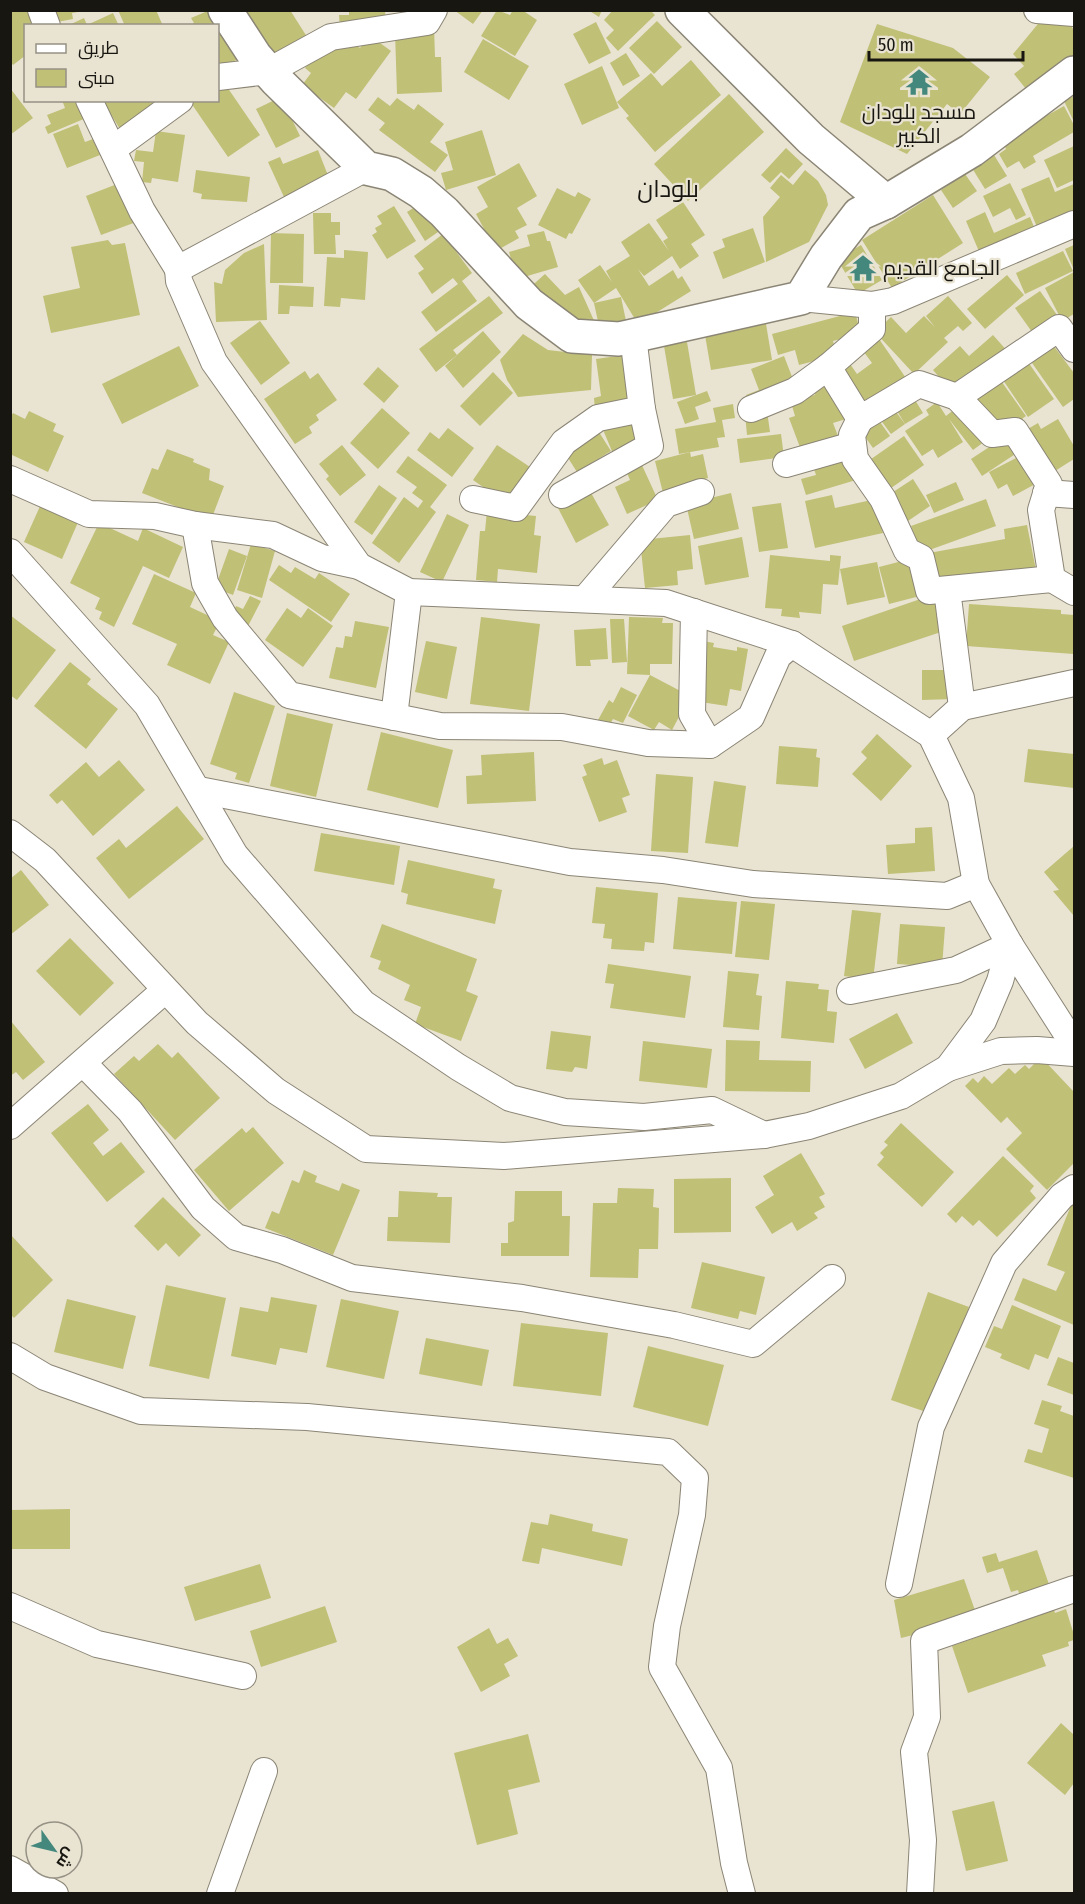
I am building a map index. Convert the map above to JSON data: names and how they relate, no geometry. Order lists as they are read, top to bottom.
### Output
{
  "districts": ["بلودان"],
  "places": {
    "temple": ["مسجد بلودان الكبير", "الجامع القديم"]
  },
  "legend": ["طريق", "مبنى"],
  "scale_bar": "50 m",
  "north": "bottom right"
}
